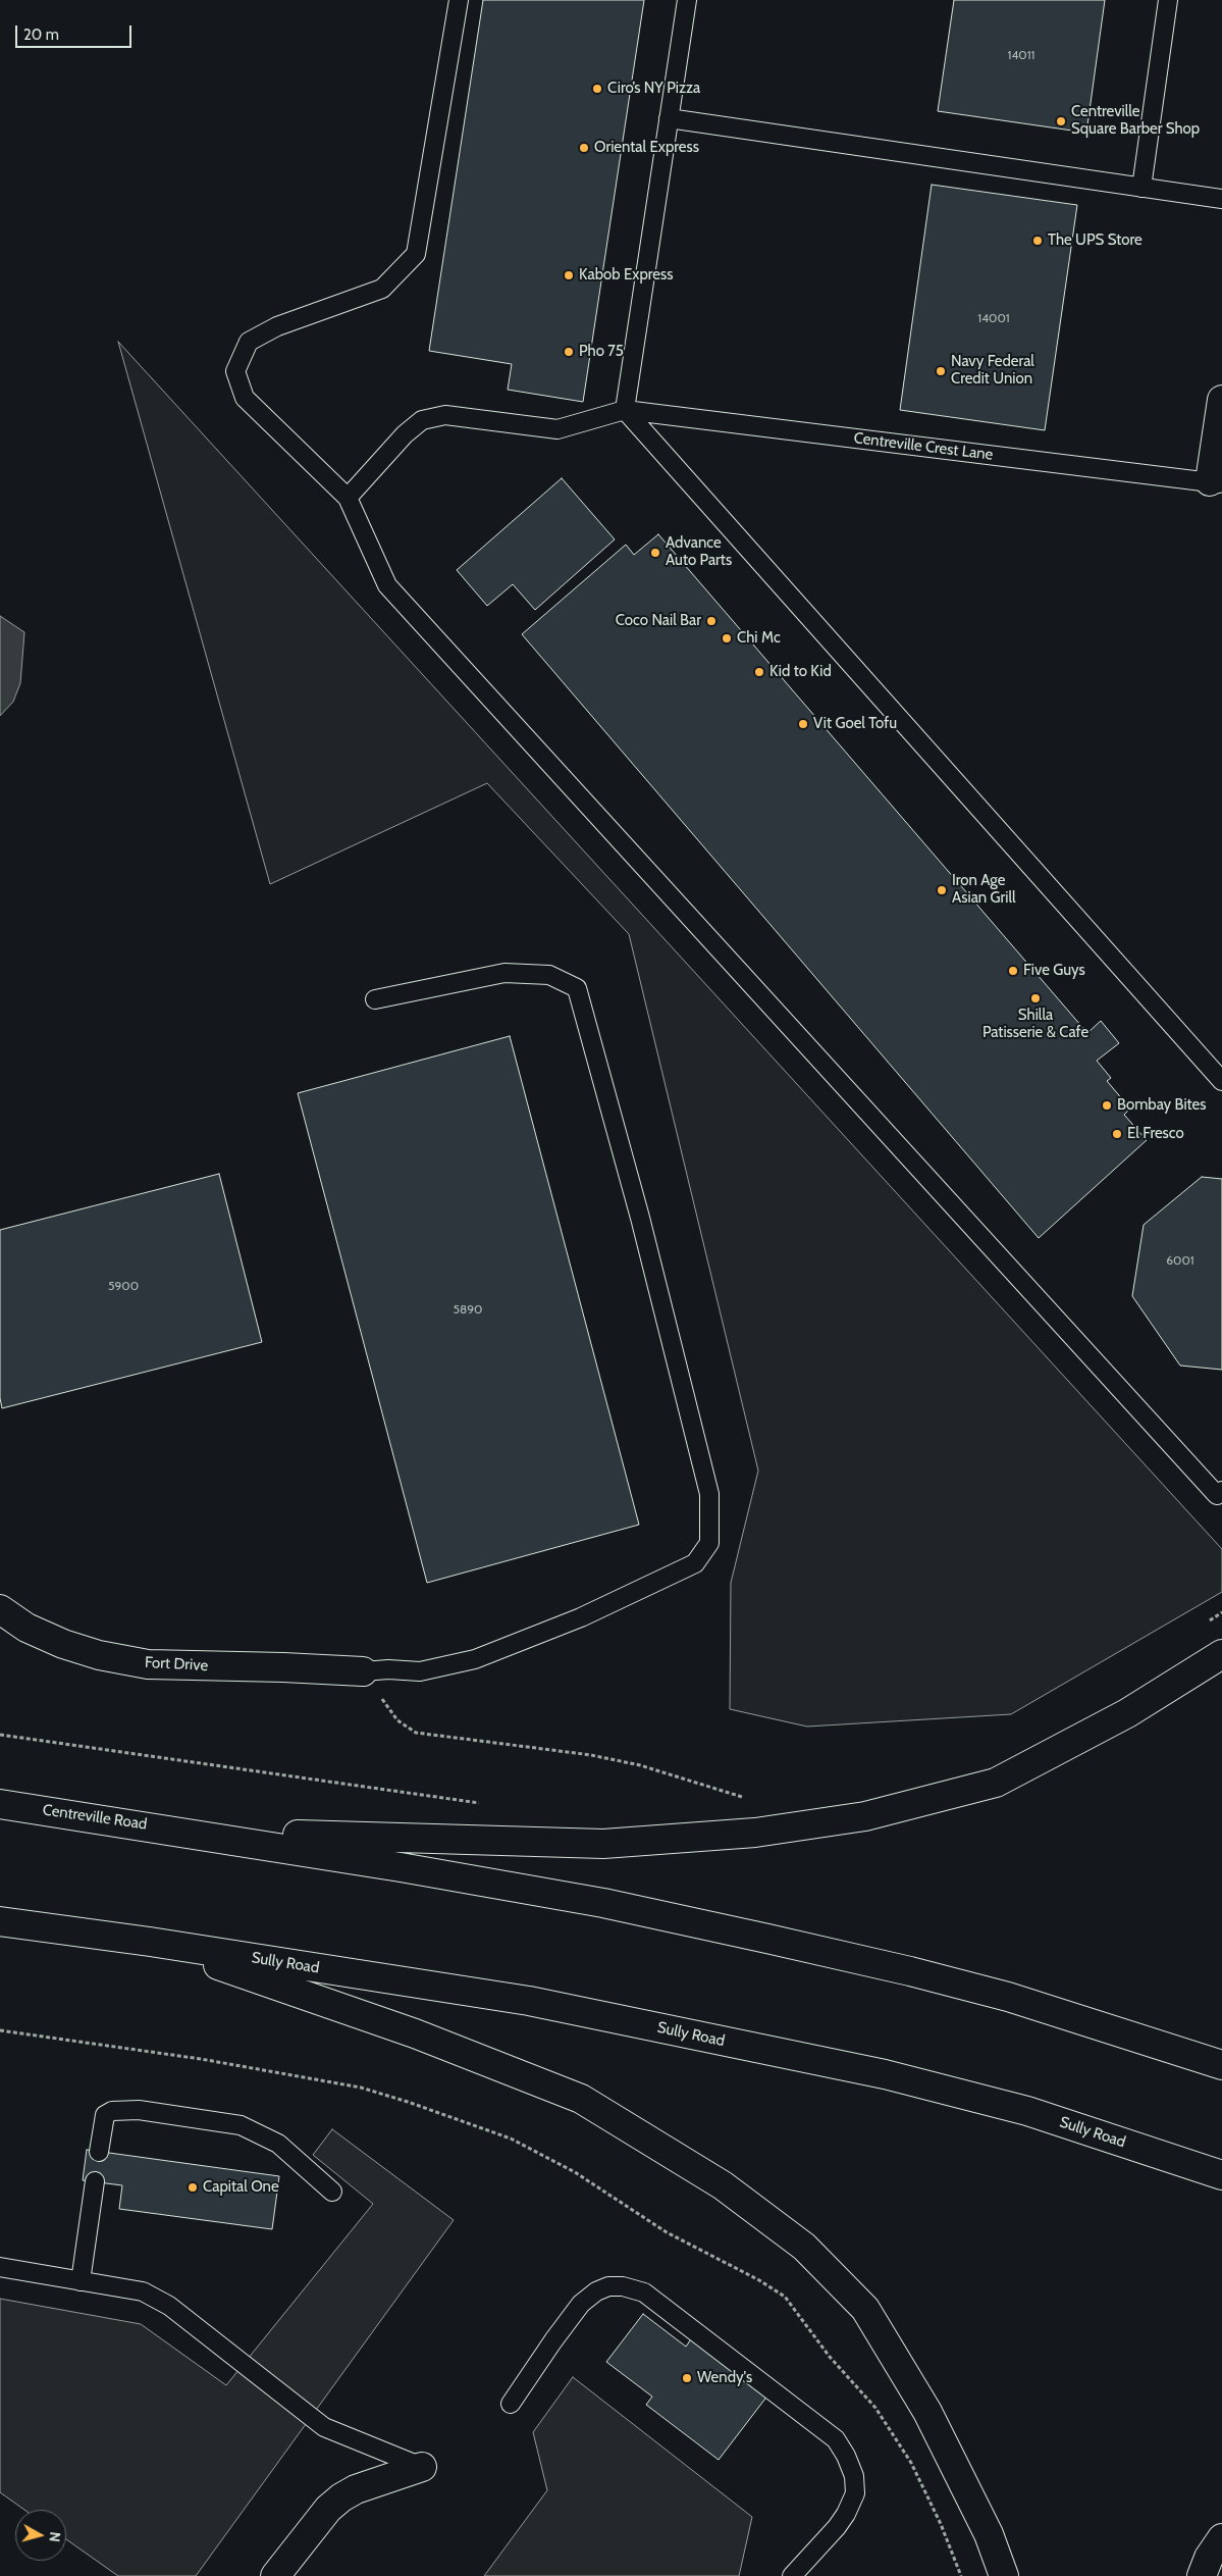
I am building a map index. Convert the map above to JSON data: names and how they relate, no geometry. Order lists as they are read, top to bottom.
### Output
{
  "streets": {
    "main road": ["Fort Drive", "Centreville Road", "Sully Road"],
    "lane": ["Centreville Crest Lane"]
  },
  "places": [
    "Ciro’s NY Pizza",
    "Centreville Square Barber Shop",
    "Oriental Express",
    "The UPS Store",
    "Kabob Express",
    "Pho 75",
    "Navy Federal Credit Union",
    "Advance Auto Parts",
    "Coco Nail Bar",
    "Chi Mc",
    "Kid to Kid",
    "Vit Goel Tofu",
    "Iron Age Asian Grill",
    "Five Guys",
    "Shilla Patisserie & Cafe",
    "Bombay Bites",
    "El Fresco",
    "Capital One",
    "Wendy's"
  ],
  "house_numbers": [
    "14011",
    "14001",
    "6001",
    "5900",
    "5890"
  ],
  "scale_bar": "20 m",
  "north": "right"
}
